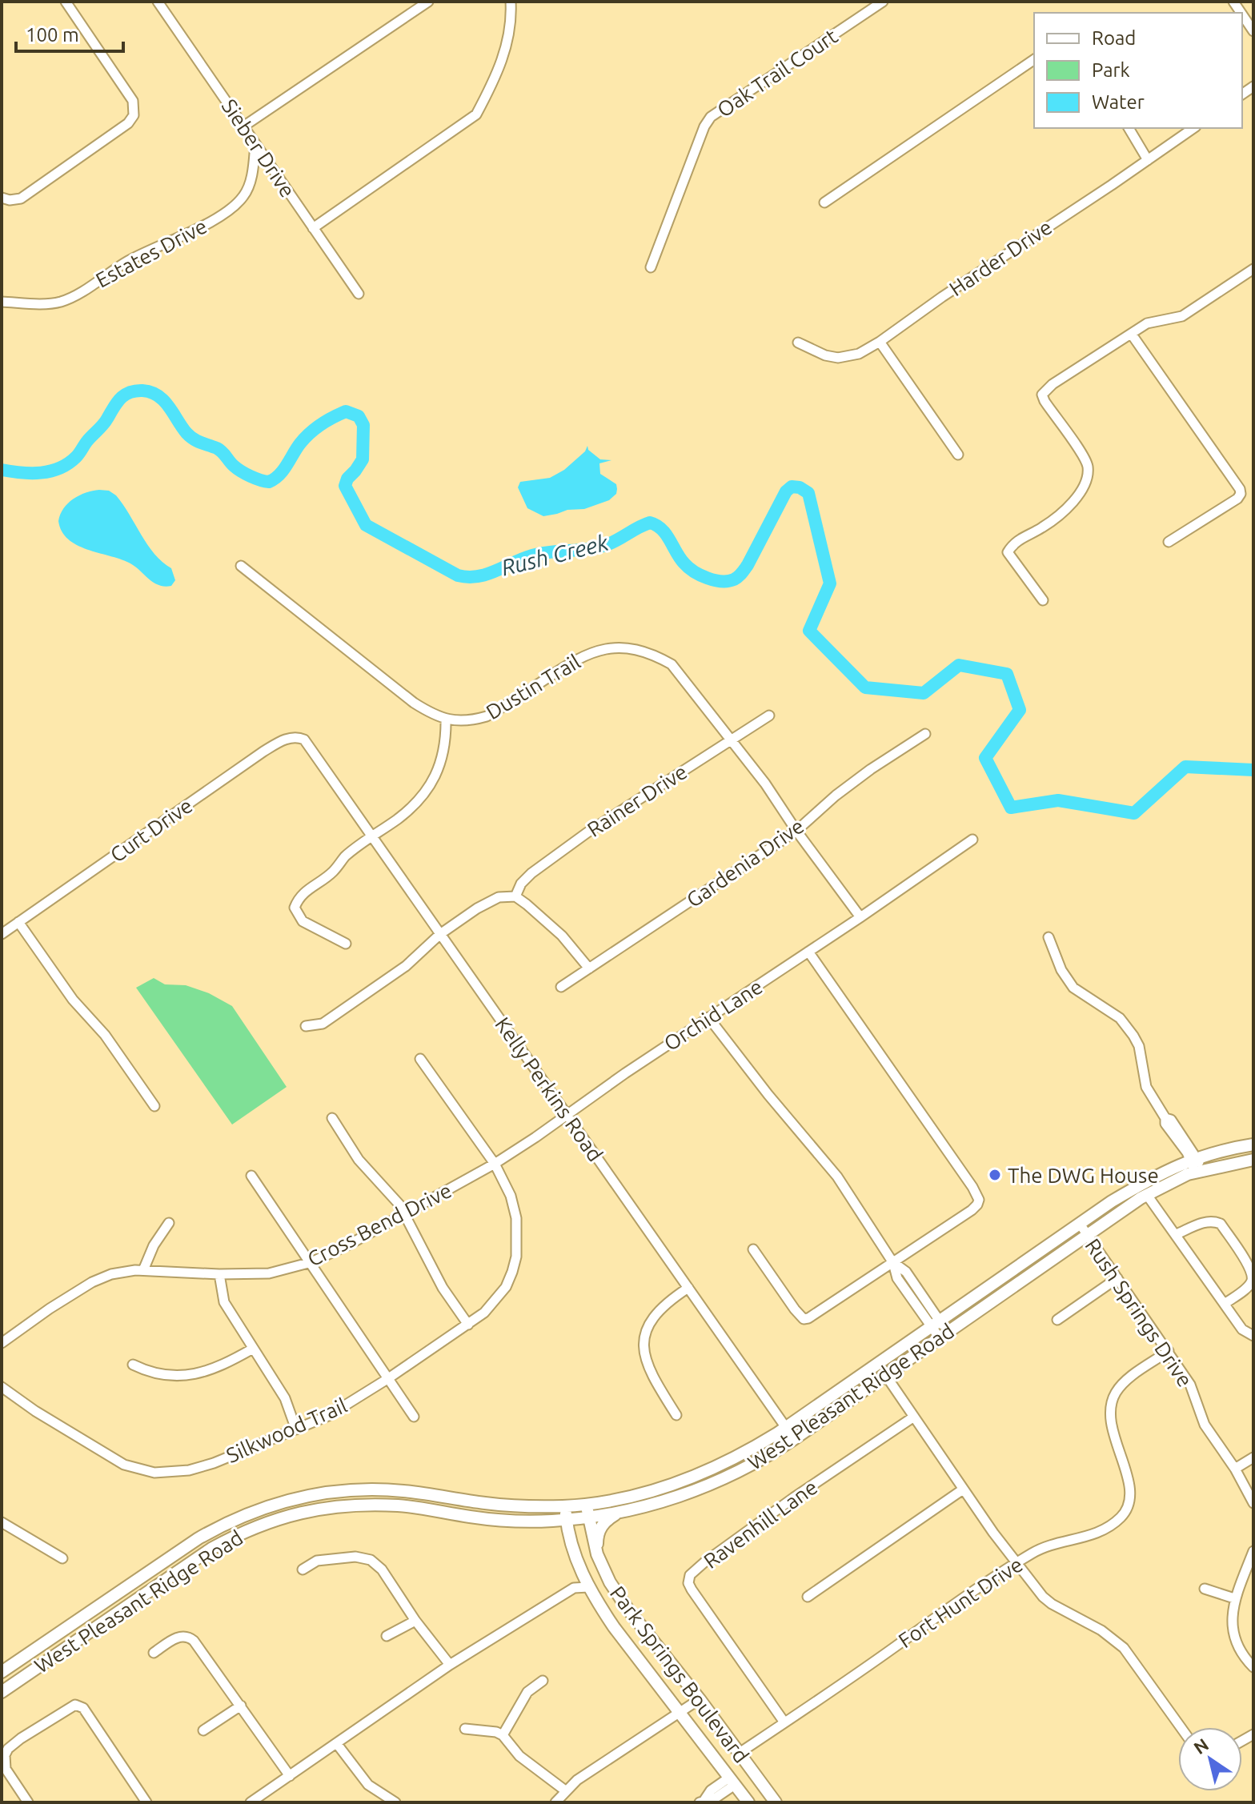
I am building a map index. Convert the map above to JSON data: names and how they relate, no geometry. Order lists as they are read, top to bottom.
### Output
{
  "streets": {
    "main road": ["West Pleasant Ridge Road", "Park Springs Boulevard"],
    "street": [
      "Oak Trail Court",
      "Sieber Drive",
      "Estates Drive",
      "Harder Drive",
      "Dustin Trail",
      "Rainer Drive",
      "Curt Drive",
      "Gardenia Drive",
      "Orchid Lane",
      "Kelly Perkins Road",
      "Cross Bend Drive",
      "Rush Springs Drive",
      "Silkwood Trail",
      "Ravenhill Lane",
      "Fort Hunt Drive"
    ]
  },
  "crossings": [
    ["Sieber Drive", "Estates Drive"],
    ["Dustin Trail", "Rainer Drive"],
    ["Dustin Trail", "Gardenia Drive"],
    ["Dustin Trail", "Orchid Lane"],
    ["Curt Drive", "Kelly Perkins Road"],
    ["Orchid Lane", "Kelly Perkins Road"],
    ["Orchid Lane", "Cross Bend Drive"],
    ["Kelly Perkins Road", "Cross Bend Drive"],
    ["Kelly Perkins Road", "West Pleasant Ridge Road"],
    ["Cross Bend Drive", "Silkwood Trail"],
    ["Rush Springs Drive", "West Pleasant Ridge Road"],
    ["Rush Springs Drive", "Fort Hunt Drive"],
    ["West Pleasant Ridge Road", "Park Springs Boulevard"],
    ["Ravenhill Lane", "Fort Hunt Drive"],
    ["Fort Hunt Drive", "Park Springs Boulevard"]
  ],
  "water": ["Rush Creek"],
  "places": ["The DWG House"],
  "legend": ["Road", "Park", "Water"],
  "scale_bar": "100 m",
  "north": "top left"
}
